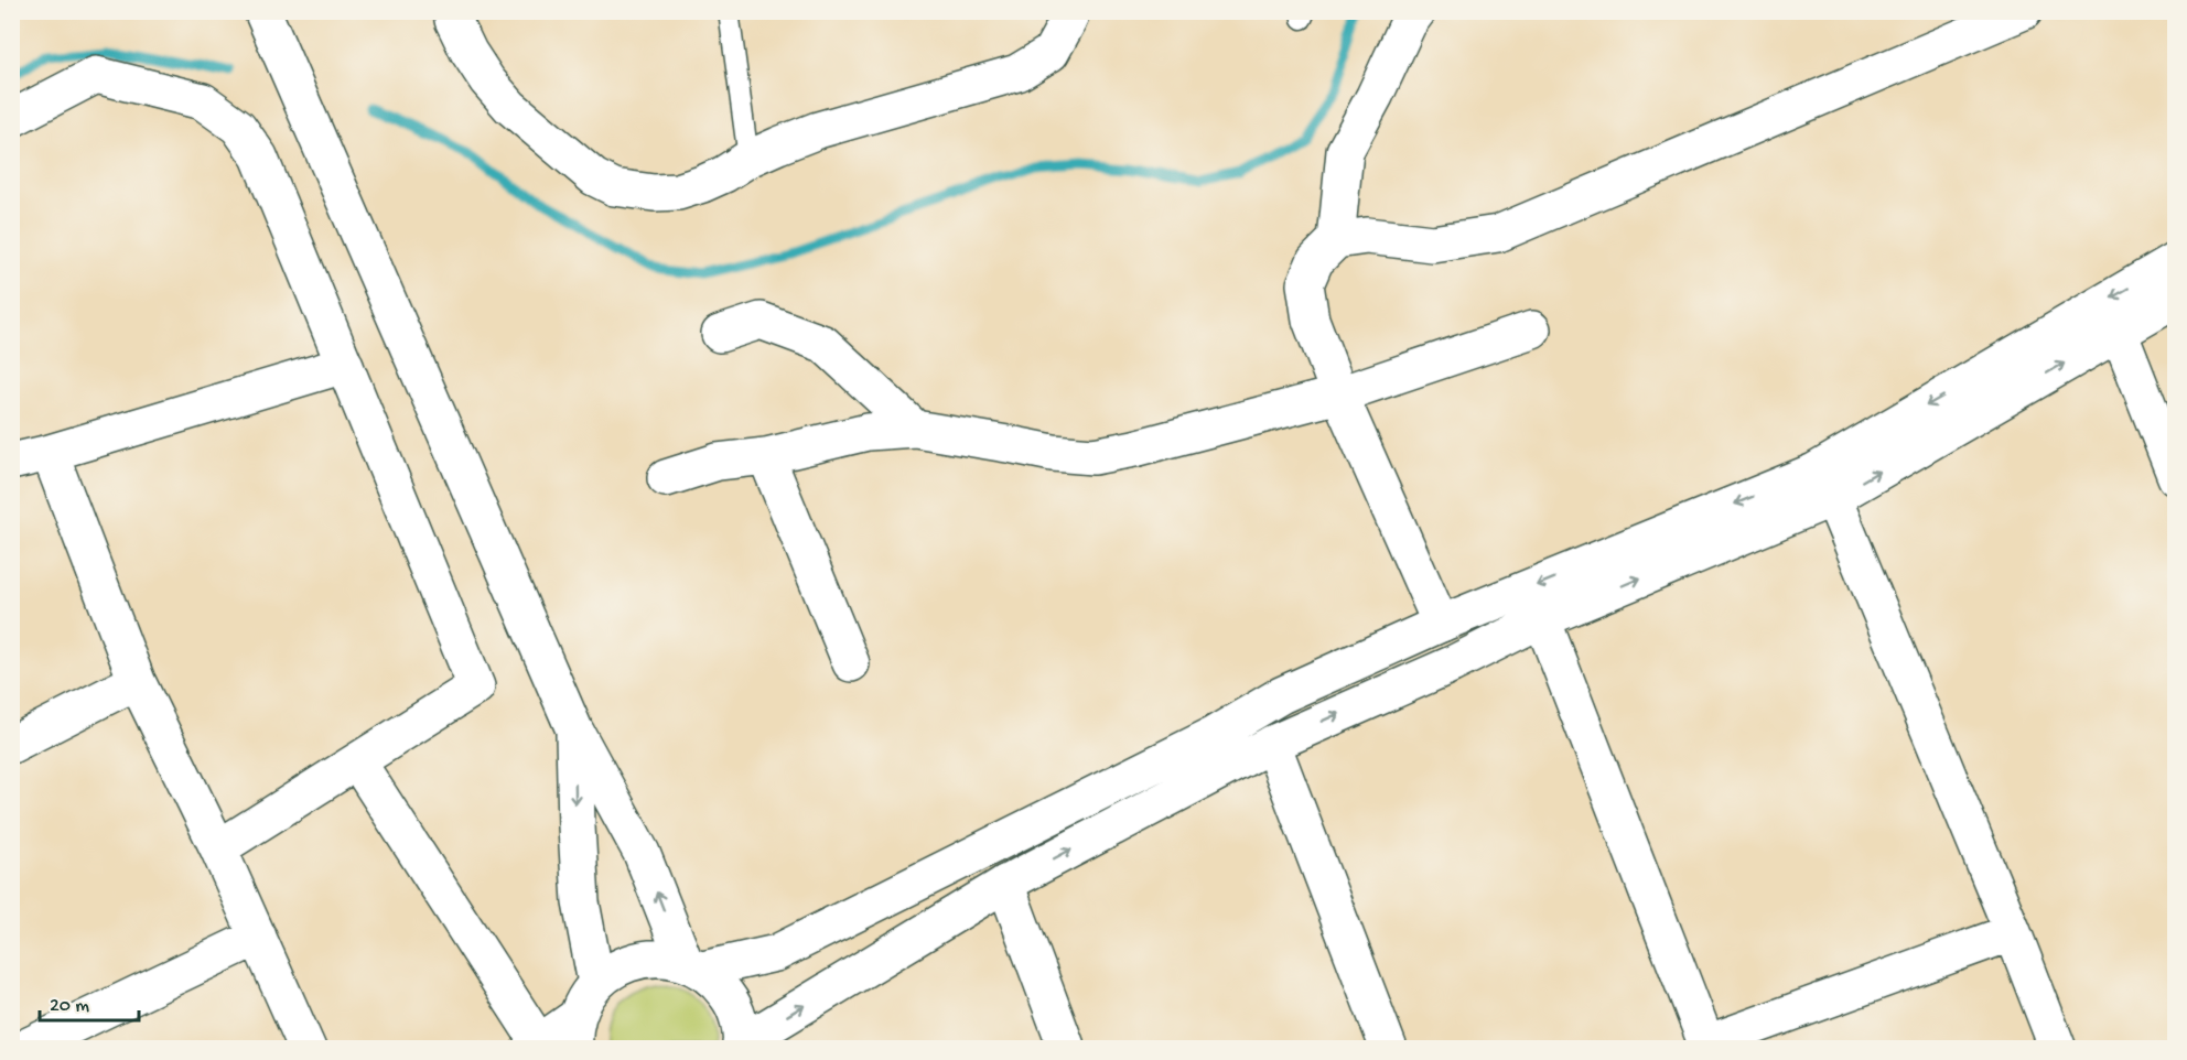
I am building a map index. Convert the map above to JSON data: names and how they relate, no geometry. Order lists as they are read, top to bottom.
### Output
{
  "scale_bar": "20 m"
}
